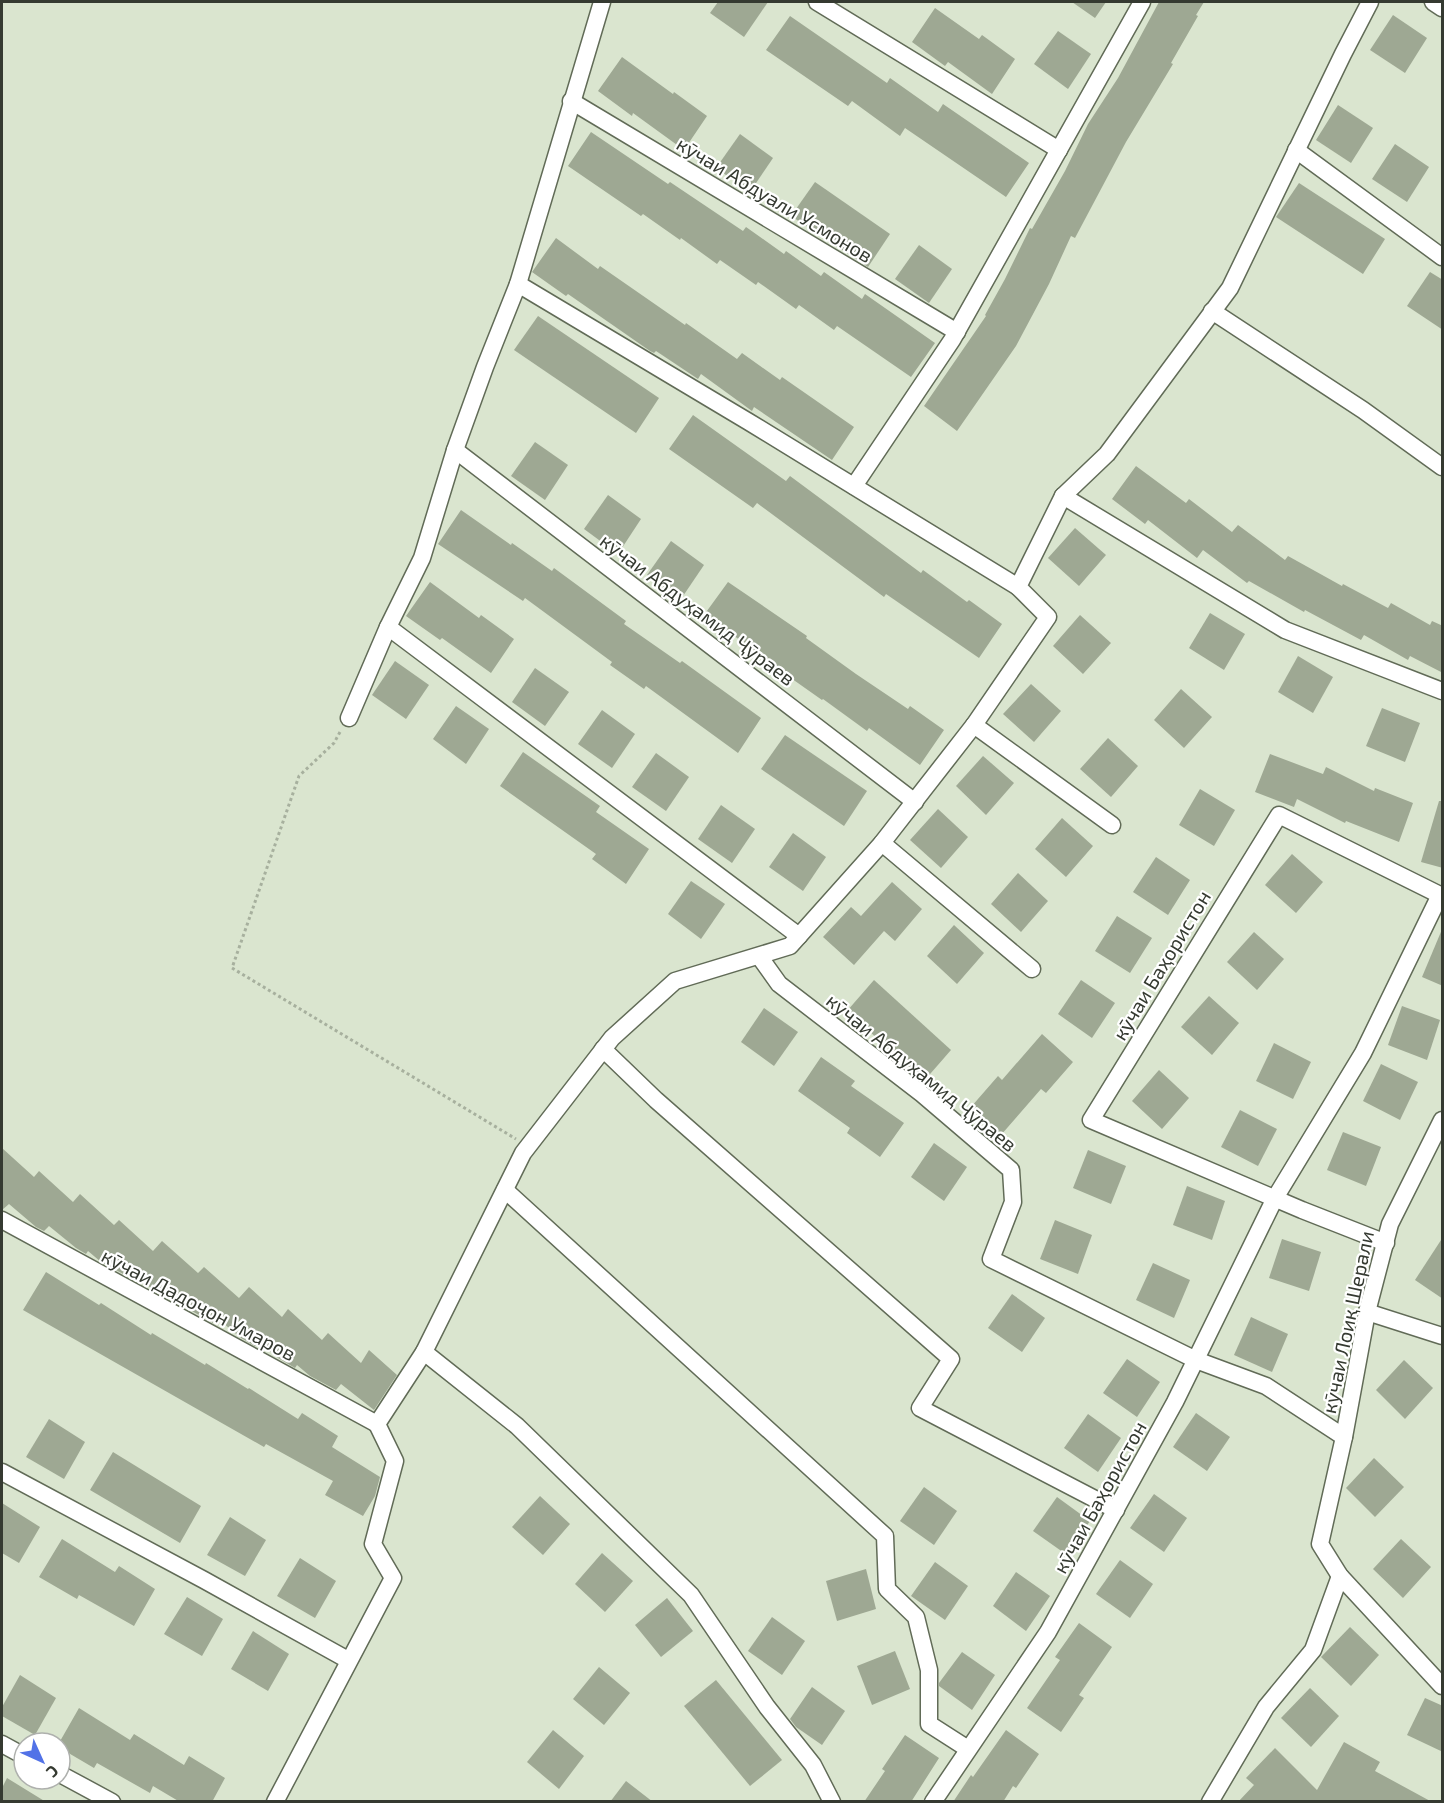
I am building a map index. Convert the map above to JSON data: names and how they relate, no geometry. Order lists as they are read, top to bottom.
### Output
{
  "streets": {
    "street": [
      "кӯчаи Абдуали Усмонов",
      "кӯчаи Абдуҳамид Ҷӯраев",
      "кӯчаи Баҳористон",
      "кӯчаи Дадоҷон Умаров",
      "кӯчаи Лоиқ Шерали"
    ]
  },
  "crossings": [
    ["кӯчаи Абдуҳамид Ҷӯраев", "кӯчаи Баҳористон"],
    ["кӯчаи Баҳористон", "кӯчаи Лоиқ Шерали"]
  ],
  "north": "bottom right"
}
